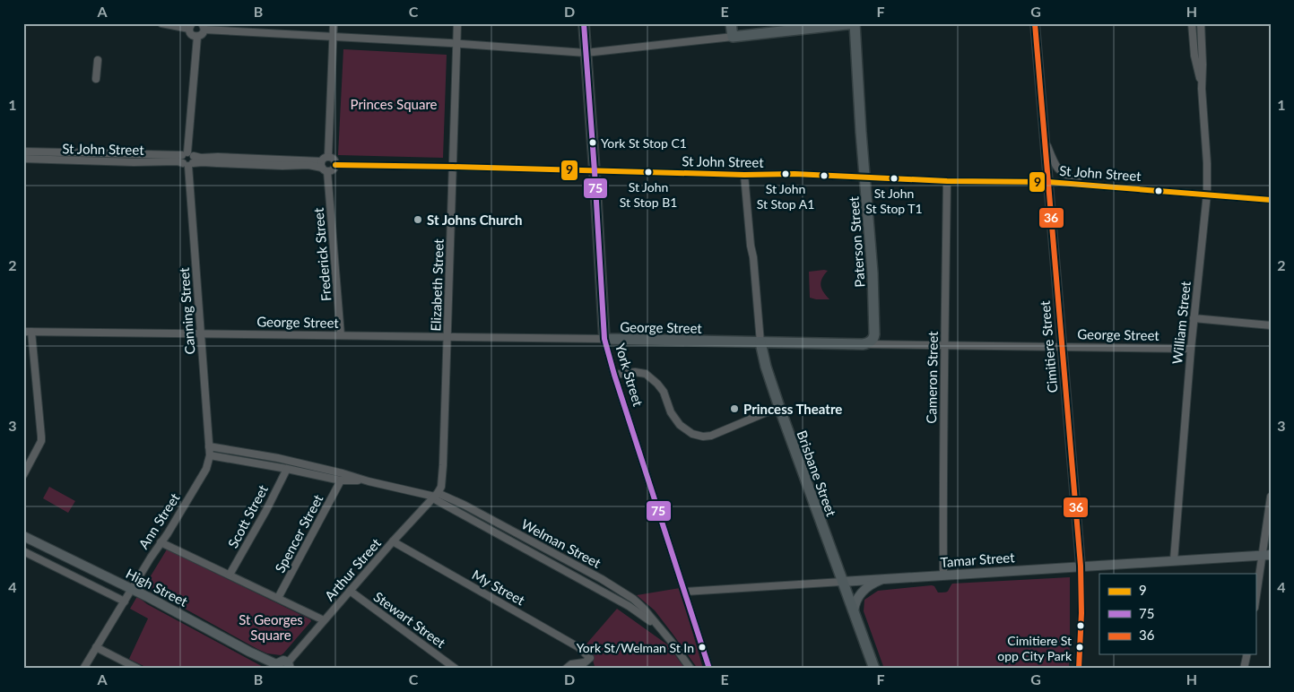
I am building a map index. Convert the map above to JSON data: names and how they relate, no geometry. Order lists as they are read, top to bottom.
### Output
{
  "streets": {
    "highway": [
      "Paterson Street",
      "George Street",
      "York Street",
      "Brisbane Street"
    ],
    "main road": ["Cimitiere Street", "Tamar Street", "High Street"],
    "street": [
      "St John Street",
      "Frederick Street",
      "Elizabeth Street",
      "Canning Street",
      "William Street",
      "Cameron Street",
      "Scott Street",
      "Ann Street",
      "Spencer Street",
      "Welman Street",
      "Arthur Street",
      "My Street",
      "Stewart Street"
    ]
  },
  "crossings": [
    ["St John Street", "Paterson Street"],
    ["St John Street", "Frederick Street"],
    ["St John Street", "Elizabeth Street"],
    ["St John Street", "Canning Street"],
    ["St John Street", "William Street"],
    ["St John Street", "Cimitiere Street"],
    ["St John Street", "York Street"],
    ["St John Street", "Cameron Street"],
    ["St John Street", "Brisbane Street"],
    ["Frederick Street", "George Street"],
    ["Elizabeth Street", "George Street"],
    ["Elizabeth Street", "Welman Street"],
    ["Elizabeth Street", "Arthur Street"],
    ["Canning Street", "George Street"],
    ["Canning Street", "Ann Street"],
    ["Canning Street", "Welman Street"],
    ["George Street", "William Street"],
    ["George Street", "Cimitiere Street"],
    ["George Street", "York Street"],
    ["George Street", "Cameron Street"],
    ["George Street", "Brisbane Street"],
    ["William Street", "Tamar Street"],
    ["Cimitiere Street", "Tamar Street"],
    ["York Street", "Tamar Street"],
    ["Cameron Street", "Tamar Street"],
    ["Brisbane Street", "Tamar Street"],
    ["Scott Street", "Welman Street"],
    ["Ann Street", "Welman Street"],
    ["Ann Street", "High Street"],
    ["Spencer Street", "Welman Street"],
    ["Welman Street", "Arthur Street"],
    ["Arthur Street", "My Street"],
    ["Arthur Street", "Stewart Street"]
  ],
  "parks": ["Princes Square", "St Georges Square"],
  "places": [
    "York St Stop C1",
    "St John St Stop B1",
    "St John St Stop A1",
    "St John St Stop T1",
    "St Johns Church",
    "Princess Theatre",
    "York St/Welman St In",
    "Cimitiere St opp City Park"
  ],
  "lines": ["transit line 75", "transit line 36", "transit line 9"],
  "legend": ["9", "75", "36"],
  "grid": {
    "columns": [
      "A",
      "B",
      "C",
      "D",
      "E",
      "F",
      "G",
      "H"
    ],
    "rows": [
      "1",
      "2",
      "3",
      "4"
    ]
  }
}
